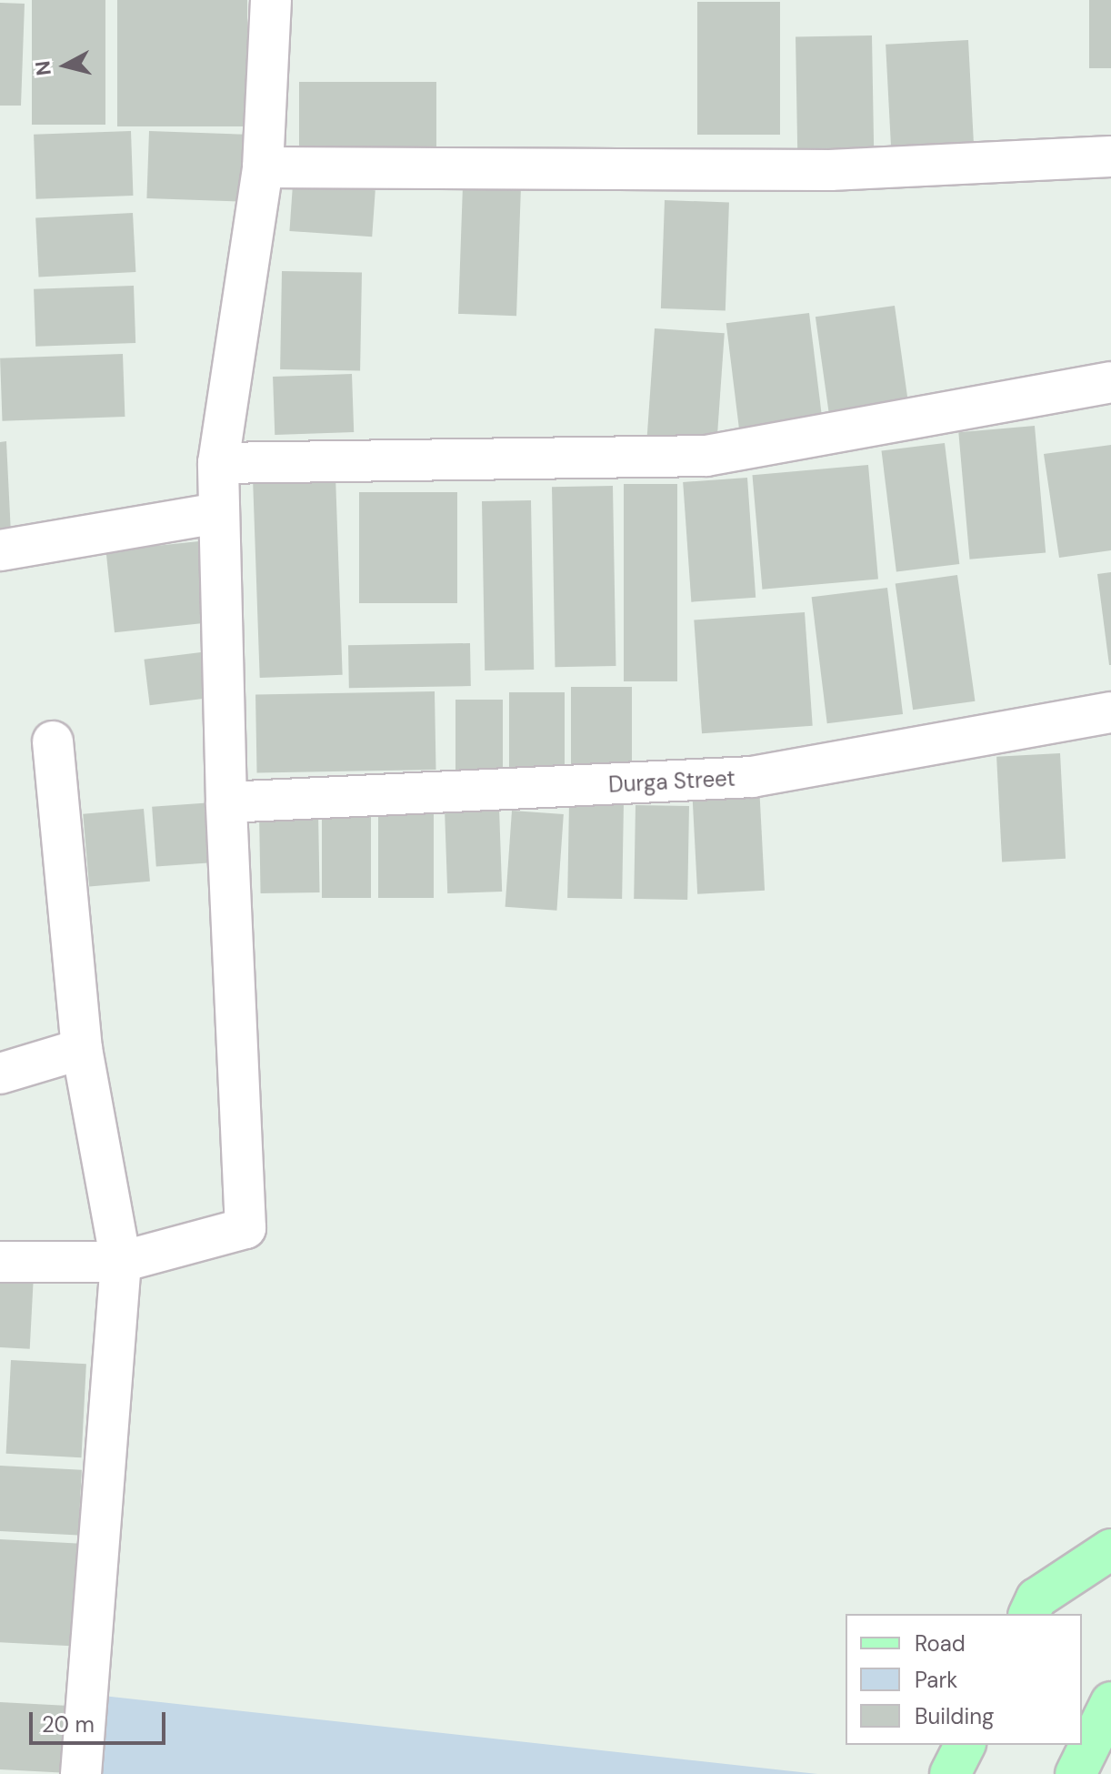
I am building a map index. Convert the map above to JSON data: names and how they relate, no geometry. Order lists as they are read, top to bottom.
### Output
{
  "streets": {
    "street": ["Durga Street"]
  },
  "legend": ["Road", "Park", "Building"],
  "scale_bar": "20 m",
  "north": "left"
}
